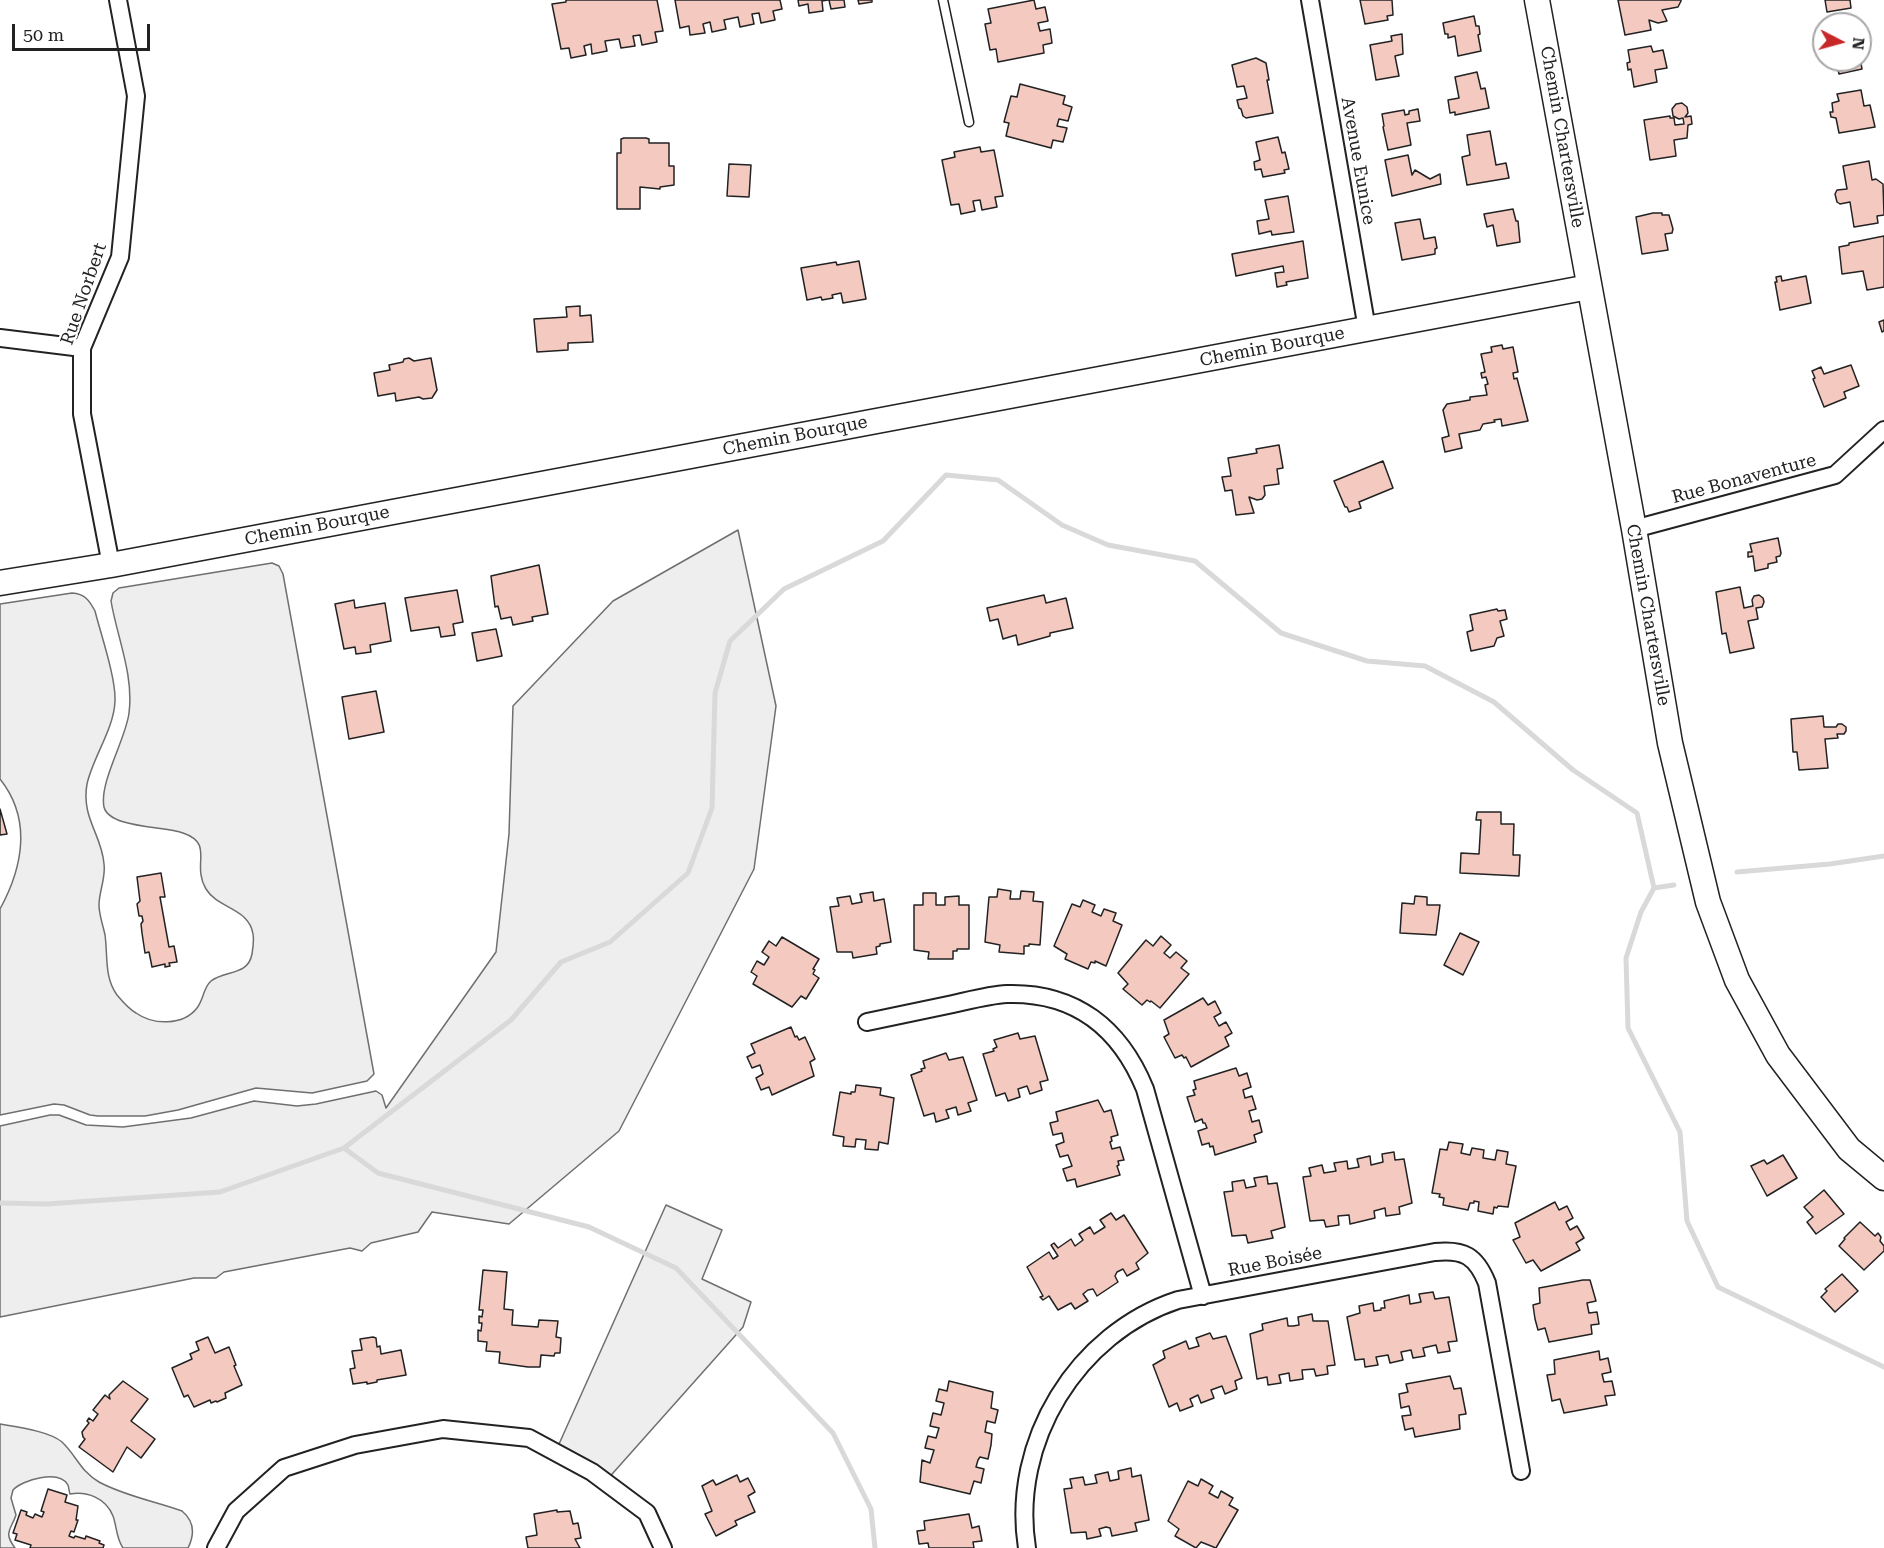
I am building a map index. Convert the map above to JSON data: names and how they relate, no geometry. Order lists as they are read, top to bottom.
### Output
{
  "streets": {
    "street": [
      "Chemin Chartersville",
      "Avenue Eunice",
      "Rue Norbert",
      "Chemin Bourque",
      "Rue Bonaventure",
      "Rue Boisée"
    ]
  },
  "crossings": [
    ["Chemin Chartersville", "Chemin Bourque"],
    ["Chemin Chartersville", "Rue Bonaventure"],
    ["Avenue Eunice", "Chemin Bourque"],
    ["Rue Norbert", "Chemin Bourque"]
  ],
  "scale_bar": "50 m",
  "north": "right"
}
